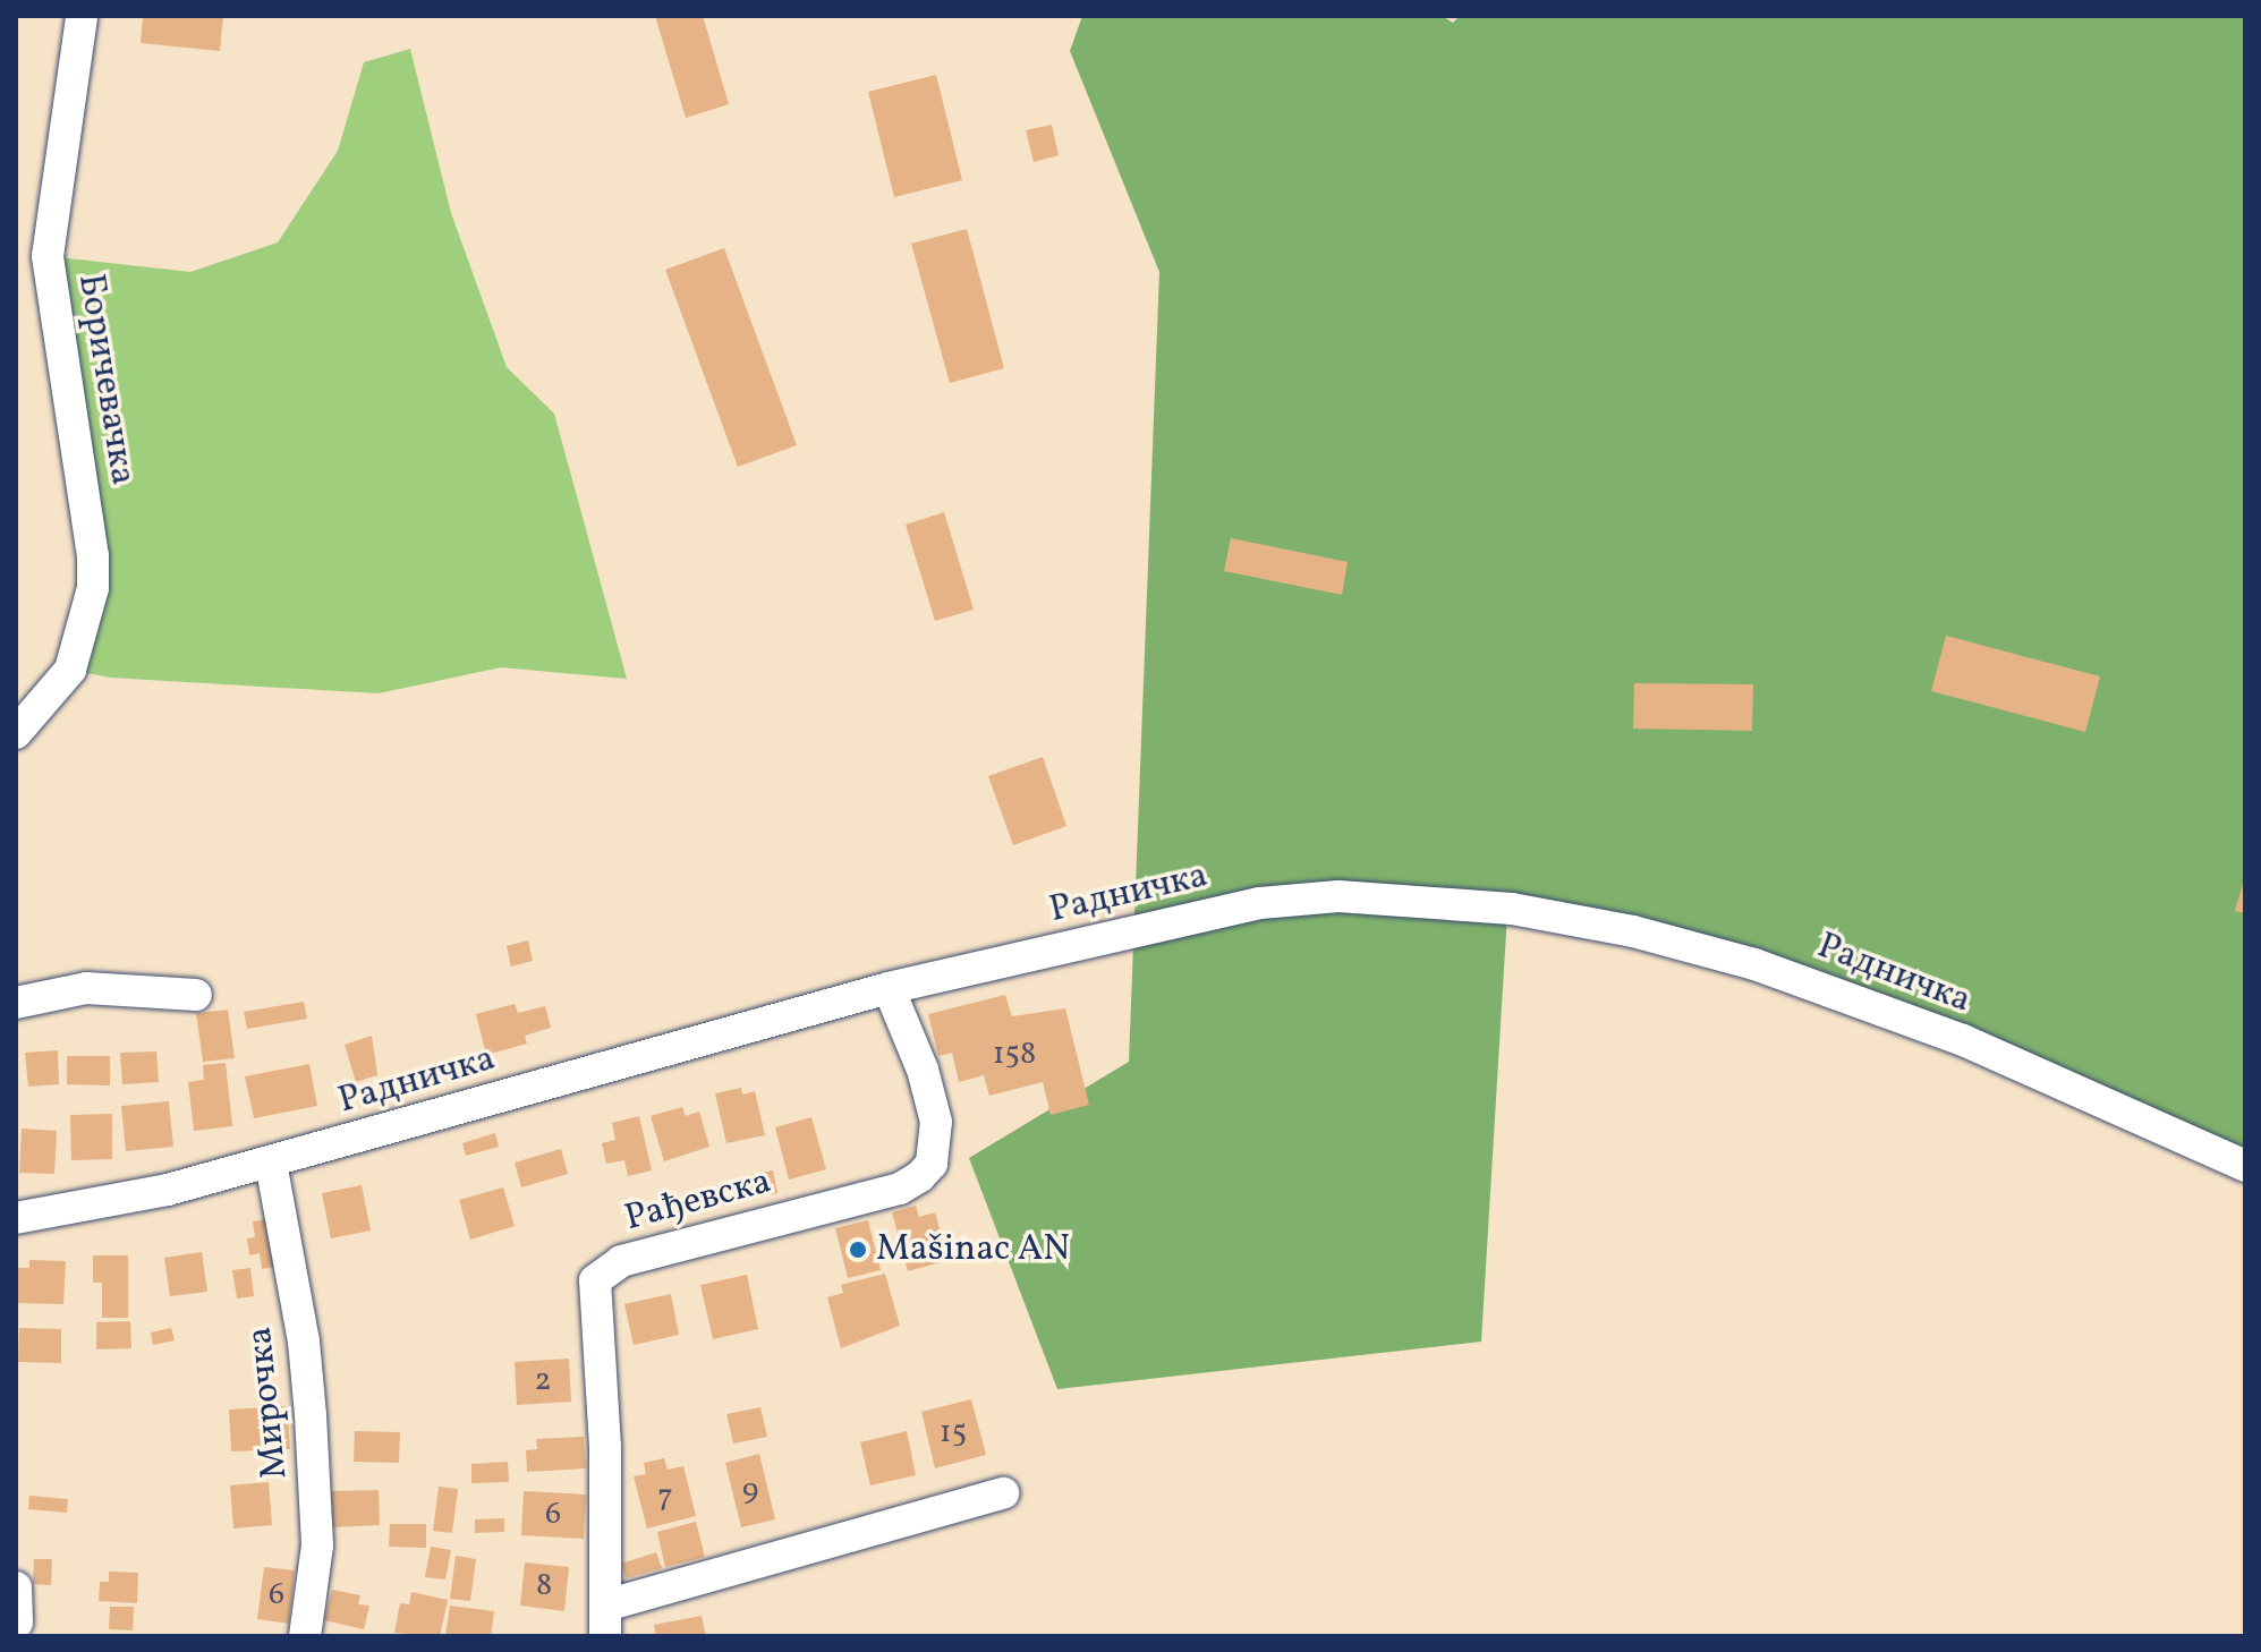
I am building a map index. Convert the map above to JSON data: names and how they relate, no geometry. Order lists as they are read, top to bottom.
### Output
{
  "streets": {
    "street": [
      "Боричевачка",
      "Радничка",
      "Рађевска",
      "Мирочка"
    ]
  },
  "crossings": [
    ["Радничка", "Рађевска"],
    ["Радничка", "Мирочка"]
  ],
  "places": ["Mašinac AN"],
  "house_numbers": [
    "158",
    "2",
    "15",
    "9",
    "7",
    "6",
    "8",
    "6"
  ]
}
